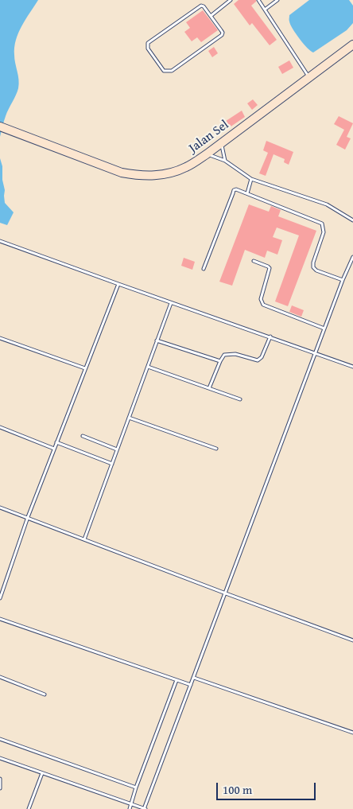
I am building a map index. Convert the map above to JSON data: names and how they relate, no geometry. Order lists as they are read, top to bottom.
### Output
{
  "streets": {
    "street": ["Jalan Sel"]
  },
  "scale_bar": "100 m"
}
